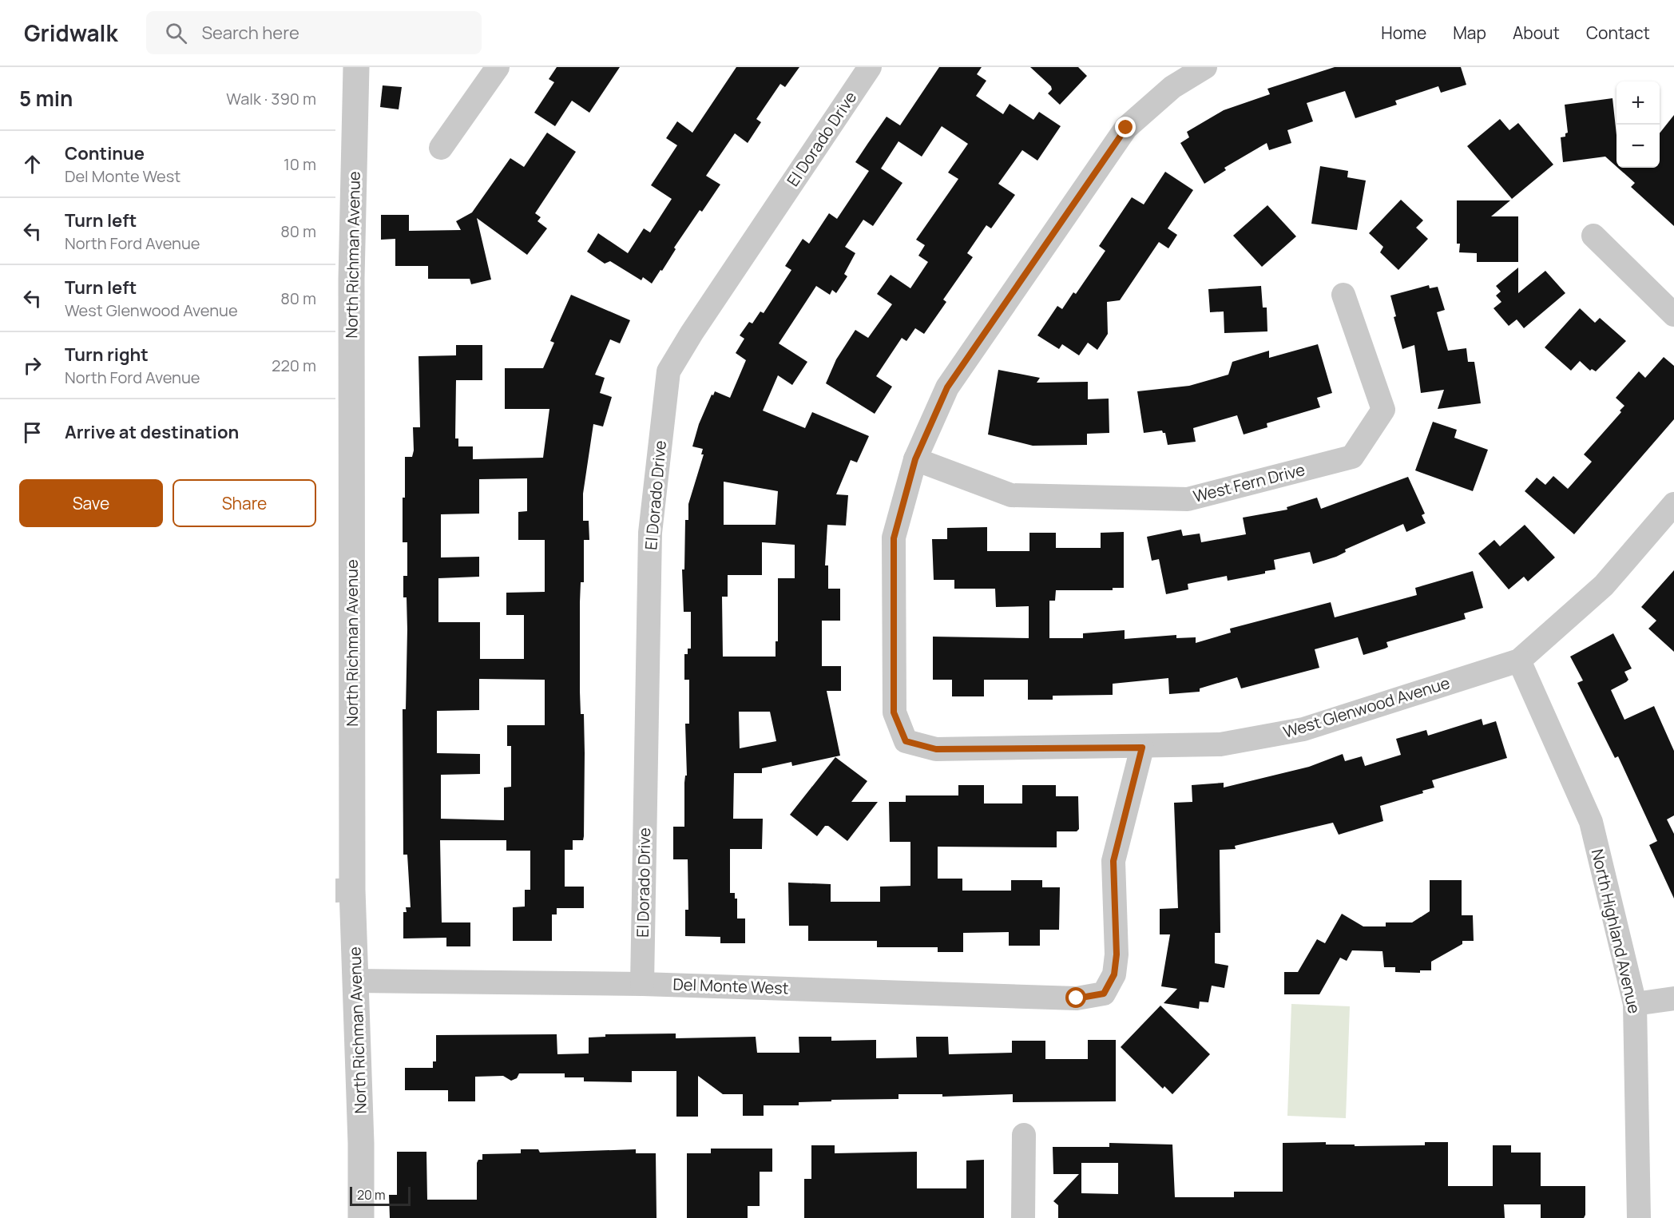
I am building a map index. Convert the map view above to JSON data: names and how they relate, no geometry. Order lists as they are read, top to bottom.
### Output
{
  "streets": {
    "street": [
      "El Dorado Drive",
      "North Richman Avenue",
      "West Fern Drive",
      "West Glenwood Avenue",
      "North Highland Avenue",
      "Del Monte West"
    ]
  },
  "crossings": [
    ["El Dorado Drive", "Del Monte West"],
    ["North Richman Avenue", "Del Monte West"],
    ["West Fern Drive", "West Glenwood Avenue"],
    ["West Glenwood Avenue", "North Highland Avenue"],
    ["West Glenwood Avenue", "Del Monte West"]
  ],
  "scale_bar": "20 m",
  "page": {
    "header": "Gridwalk",
    "search": "Search here",
    "nav": [
      "Home",
      "Map",
      "About",
      "Contact"
    ],
    "heading": ["5 min", "Walk · 390 m"],
    "map_buttons": ["+", "−"],
    "list": [
      ["Continue", "Del Monte West", "10 m"],
      ["Turn left", "North Ford Avenue", "80 m"],
      ["Turn left", "West Glenwood Avenue", "80 m"],
      ["Turn right", "North Ford Avenue", "220 m"],
      "Arrive at destination"
    ],
    "buttons": ["Save", "Share"],
    "scale": "20 m"
  }
}
